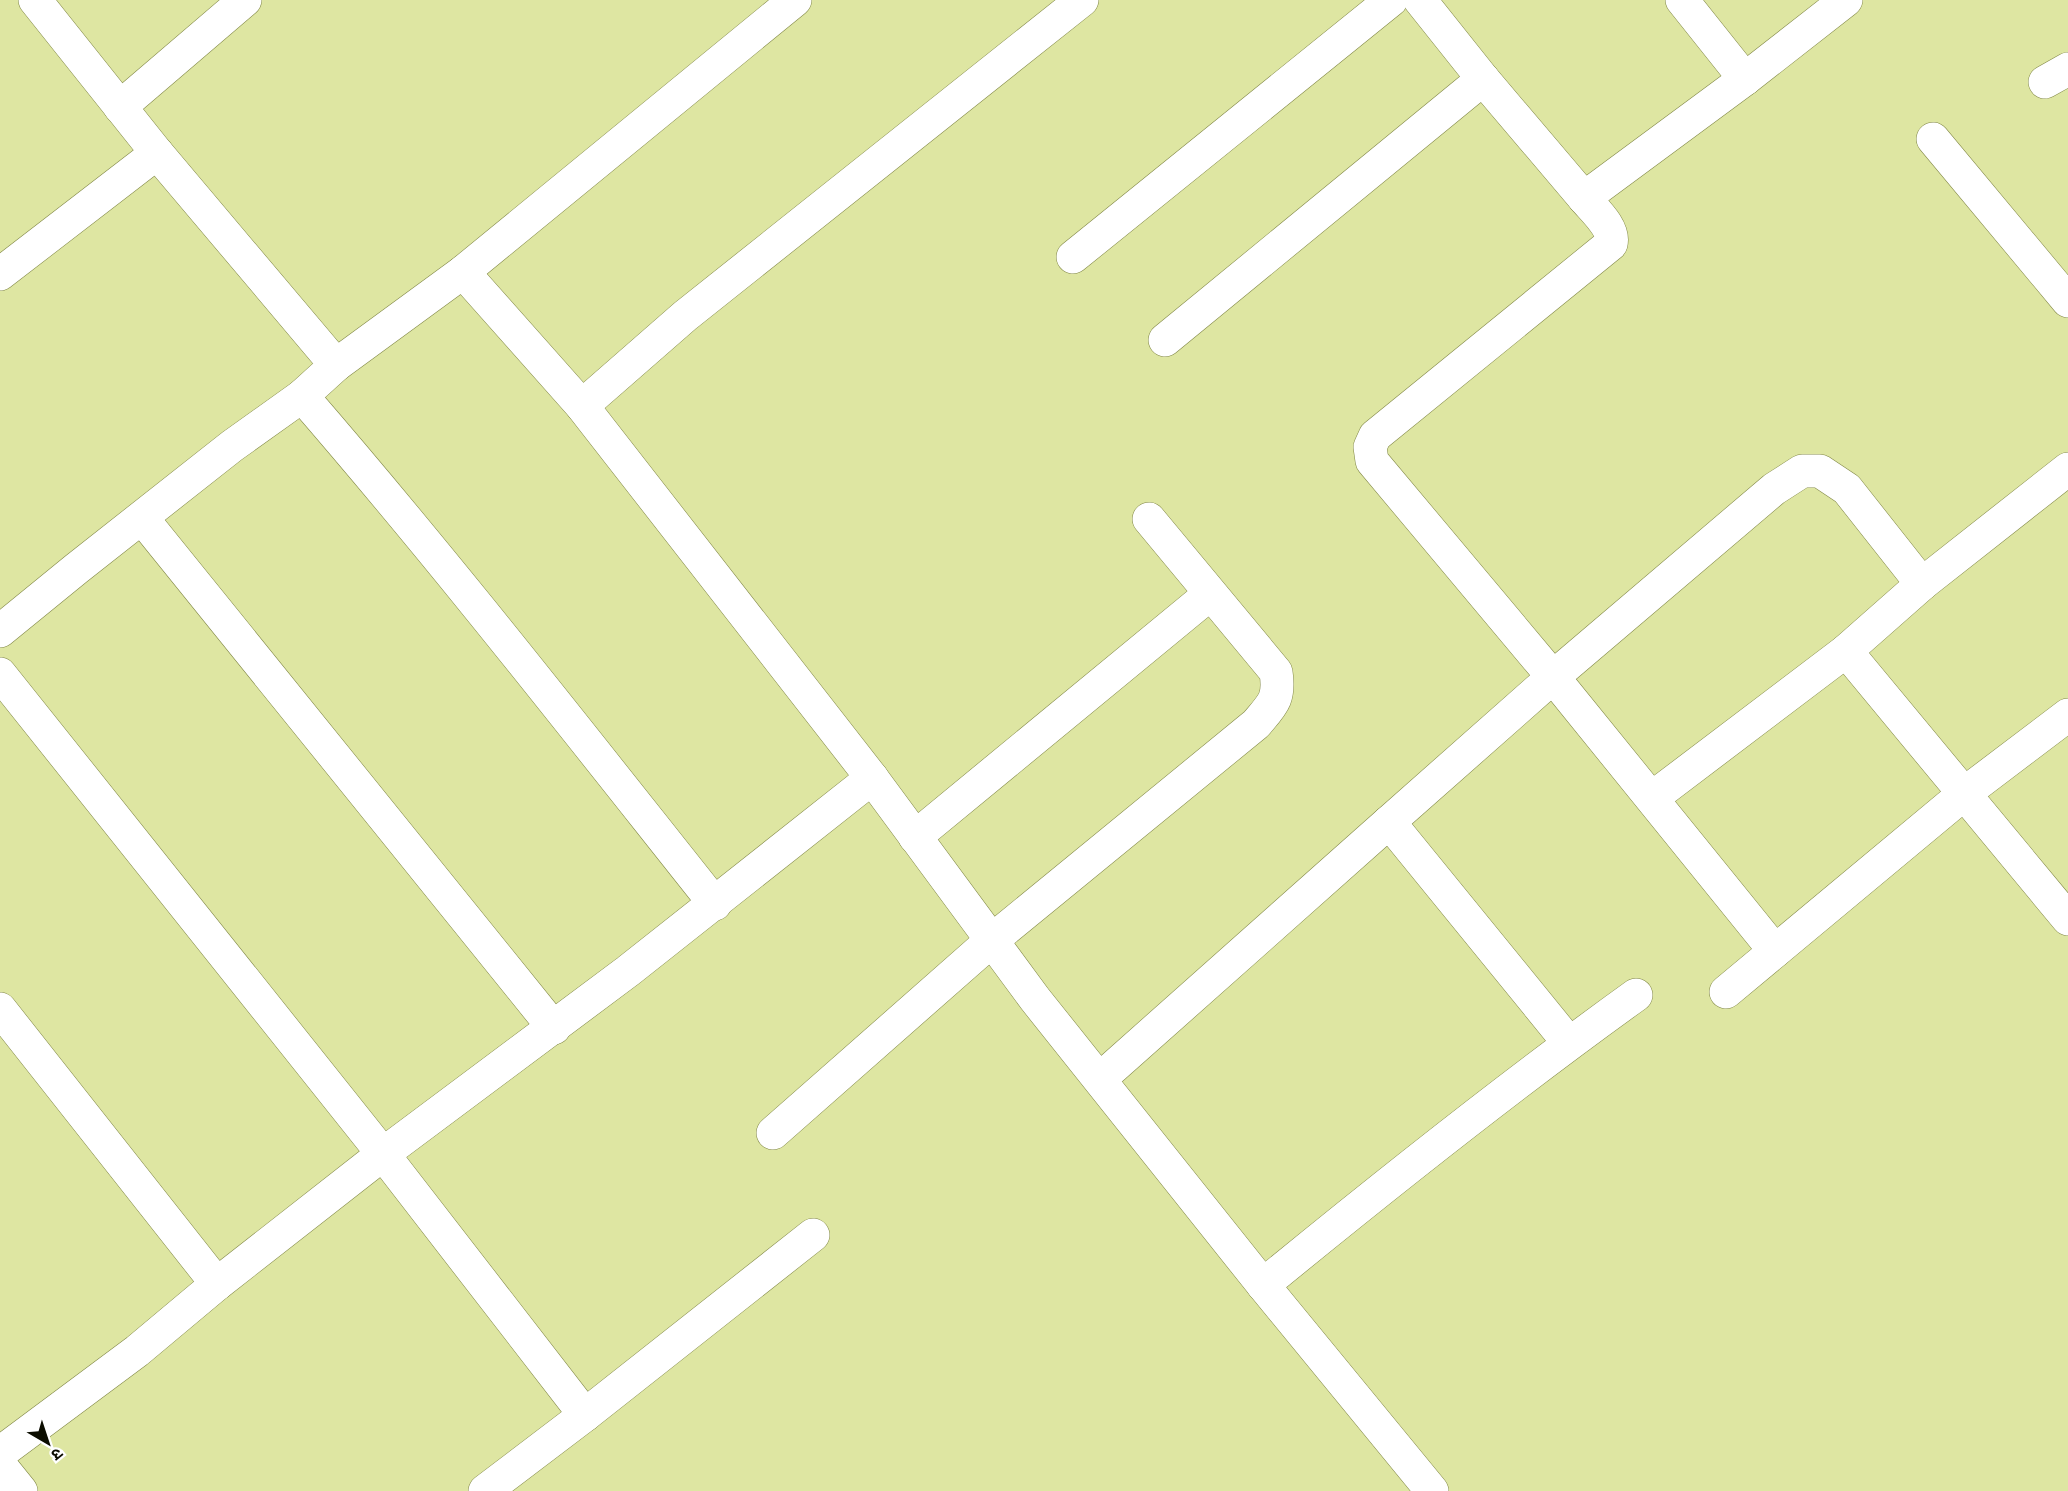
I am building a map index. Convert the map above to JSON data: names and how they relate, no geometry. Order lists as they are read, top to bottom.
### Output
{
  "north": "bottom right"
}
